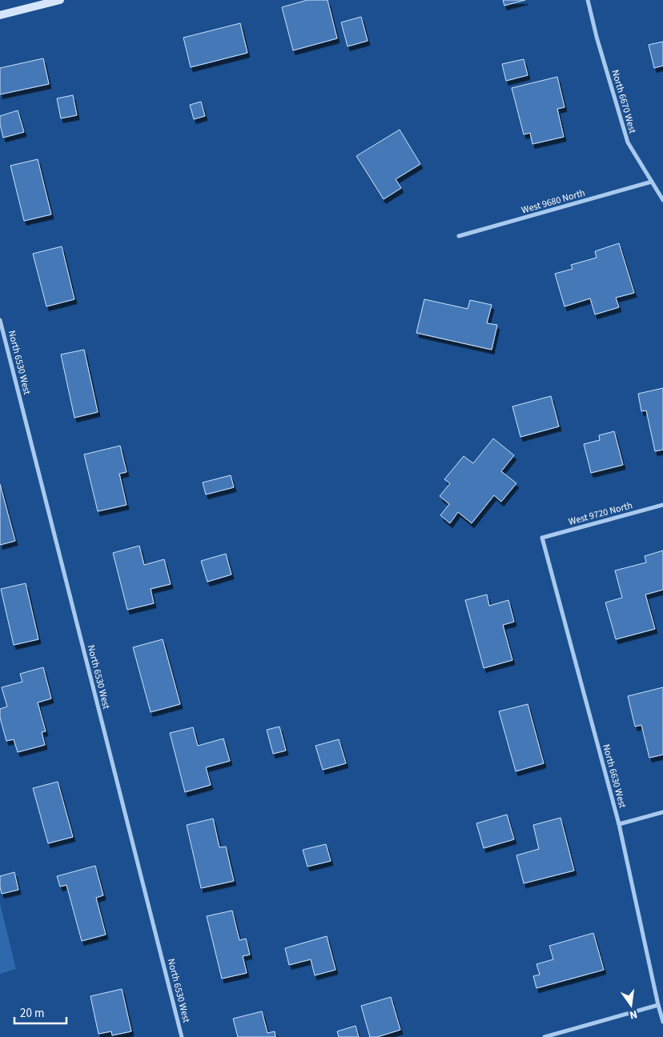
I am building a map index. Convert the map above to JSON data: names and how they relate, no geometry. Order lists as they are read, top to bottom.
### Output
{
  "streets": {
    "street": [
      "North 6670 West",
      "West 9680 North",
      "North 6530 West",
      "West 9720 North",
      "North 6630 West"
    ]
  },
  "crossings": [
    ["North 6670 West", "West 9680 North"],
    ["West 9720 North", "North 6630 West"]
  ],
  "scale_bar": "20 m",
  "north": "bottom"
}
